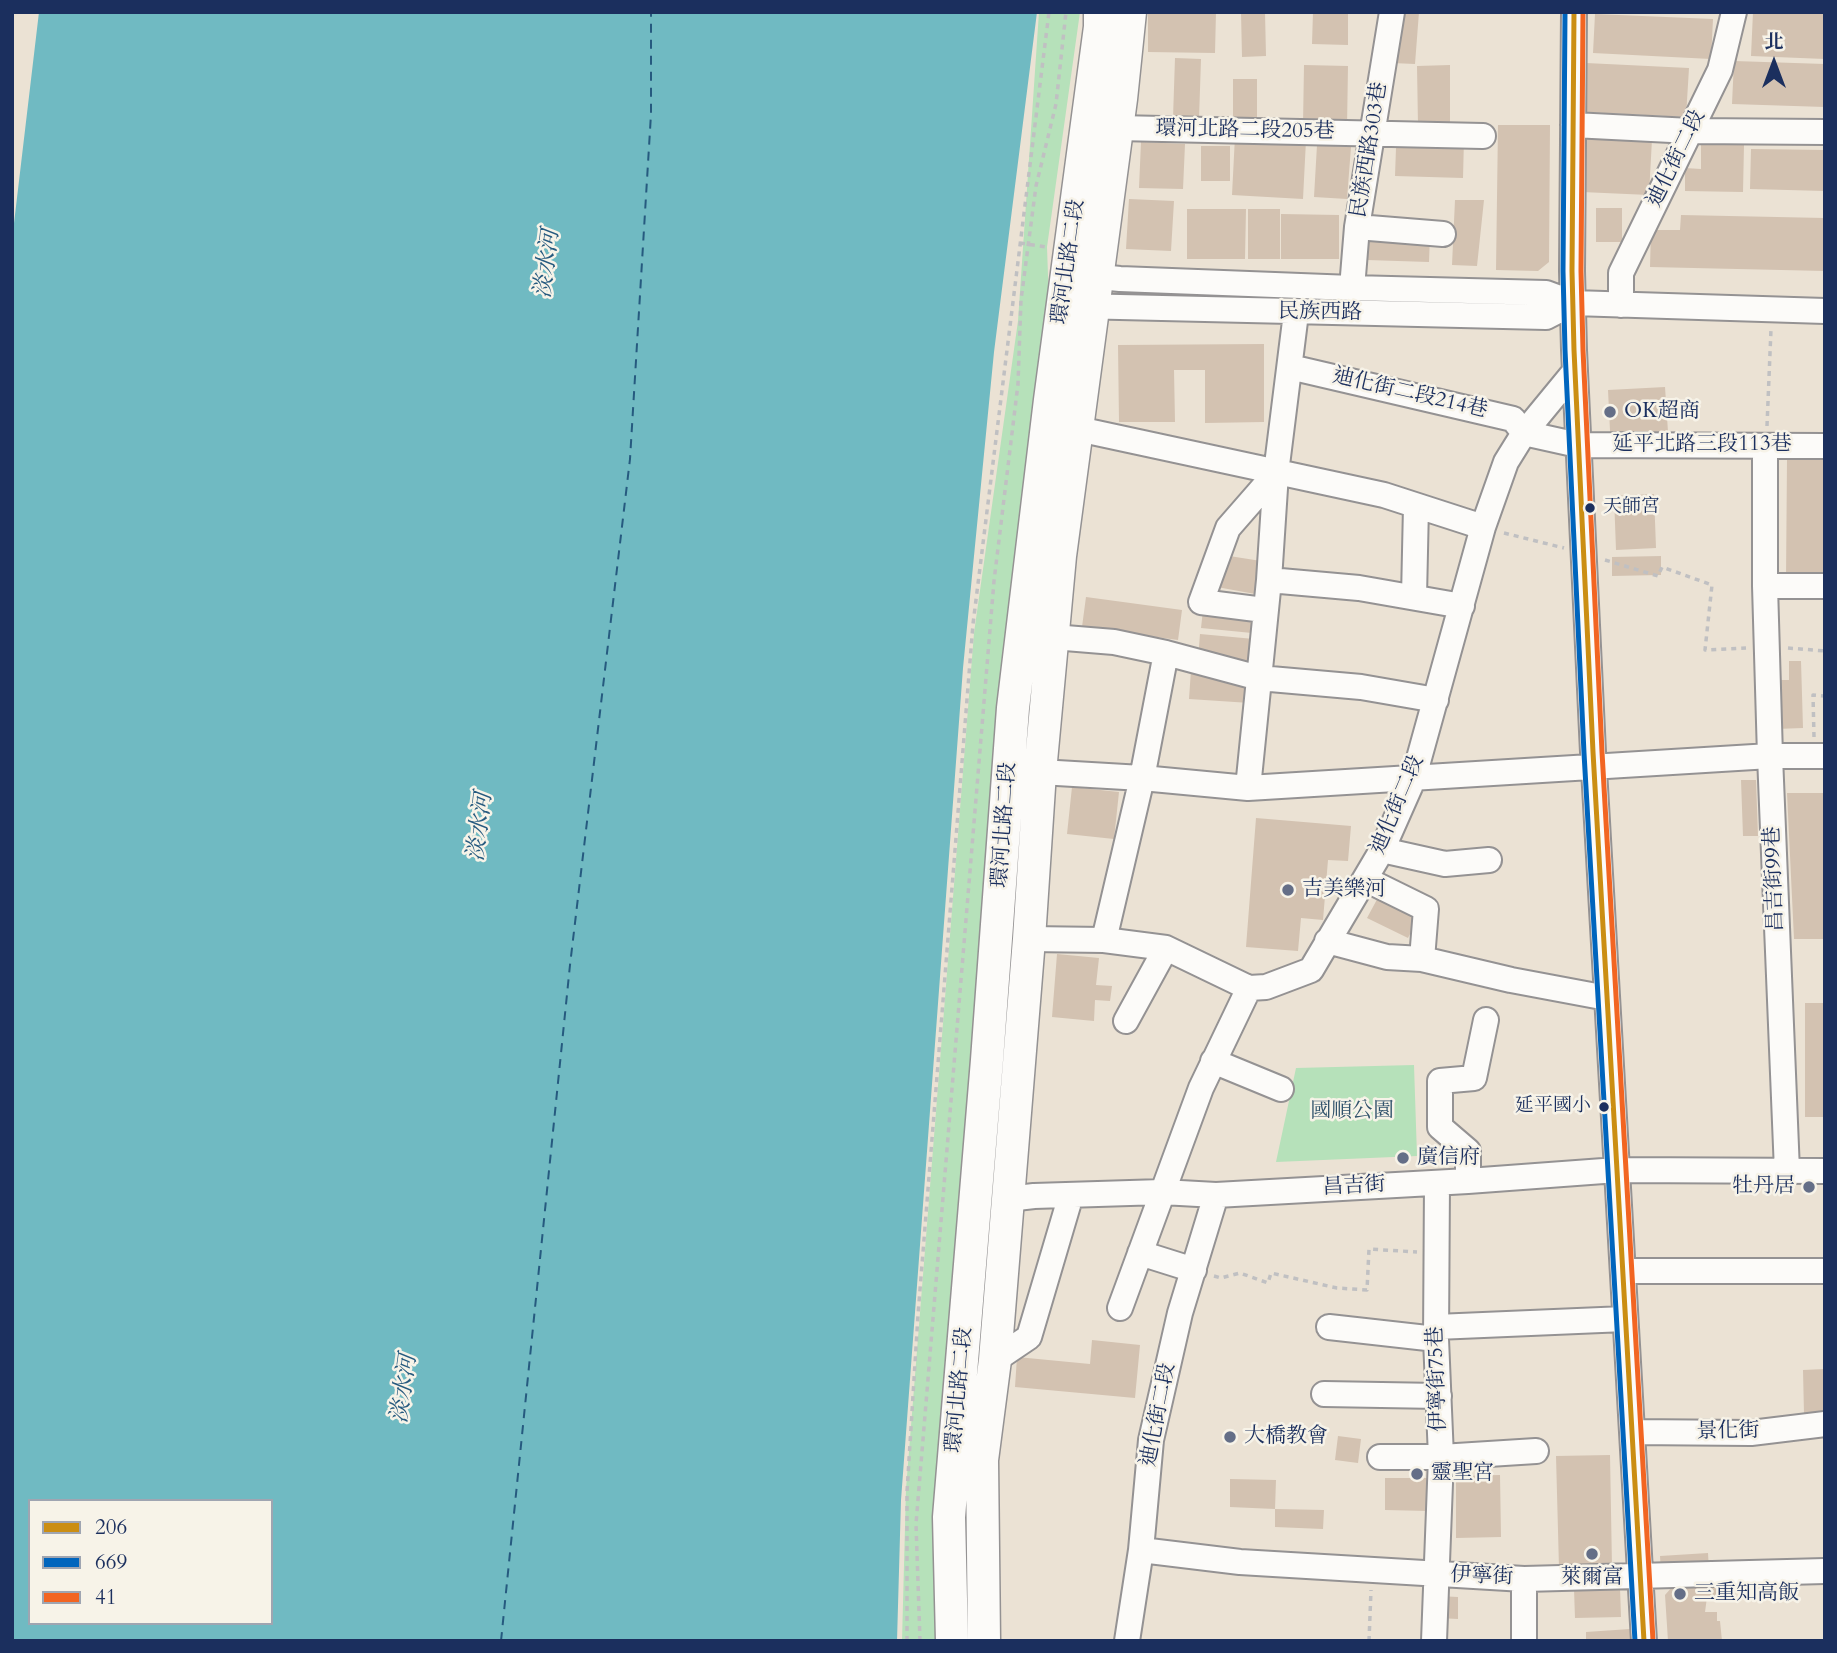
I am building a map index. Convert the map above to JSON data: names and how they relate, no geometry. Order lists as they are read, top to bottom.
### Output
{
  "streets": {
    "main road": ["環河北路二段"],
    "street": [
      "環河北路二段205巷",
      "民族西路303巷",
      "迪化街二段",
      "民族西路",
      "迪化街二段214巷",
      "延平北路三段113巷",
      "昌吉街99巷",
      "昌吉街",
      "伊寧街75巷",
      "景化街",
      "伊寧街"
    ]
  },
  "crossings": [
    ["環河北路二段205巷", "民族西路303巷"],
    ["環河北路二段205巷", "環河北路二段"],
    ["民族西路303巷", "民族西路"],
    ["迪化街二段", "民族西路"],
    ["迪化街二段", "迪化街二段214巷"],
    ["迪化街二段", "延平北路三段113巷"],
    ["迪化街二段", "昌吉街"],
    ["迪化街二段", "伊寧街"],
    ["環河北路二段", "民族西路"],
    ["環河北路二段", "昌吉街"],
    ["迪化街二段214巷", "延平北路三段113巷"],
    ["延平北路三段113巷", "昌吉街99巷"],
    ["昌吉街99巷", "昌吉街"],
    ["昌吉街", "伊寧街75巷"],
    ["伊寧街75巷", "伊寧街"]
  ],
  "water": ["淡水河"],
  "parks": ["國順公園"],
  "places": [
    "OK超商",
    "天師宮",
    "吉美樂河",
    "延平國小",
    "廣信府",
    "牡丹居",
    "大橋教會",
    "靈聖宮",
    "萊爾富",
    "三重知高飯"
  ],
  "lines": ["transit line 206", "transit line 669", "transit line 41"],
  "legend": ["206", "669", "41"],
  "north": "top"
}
